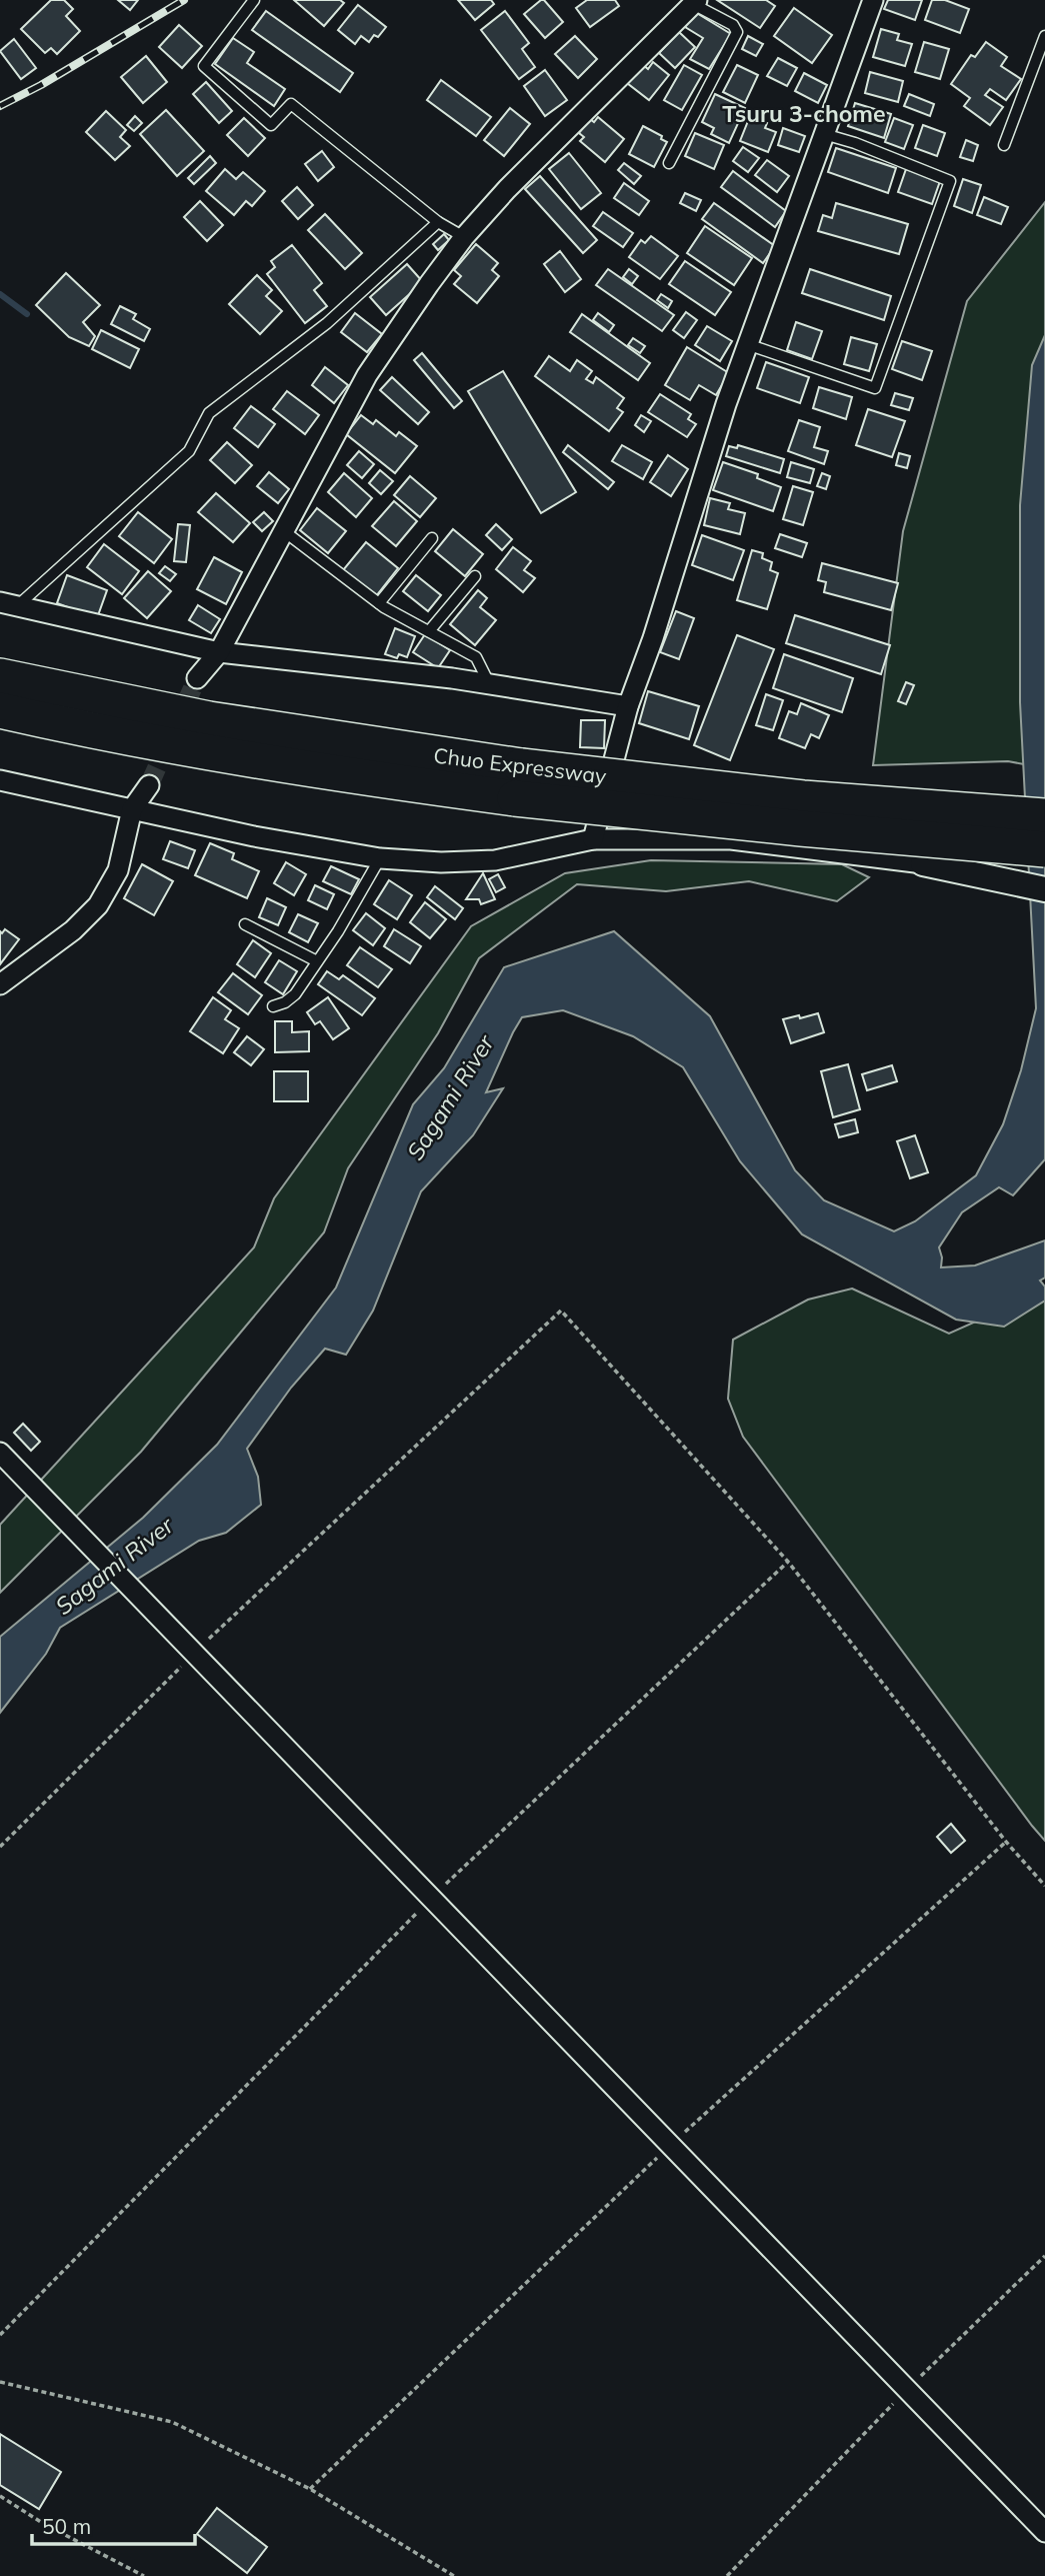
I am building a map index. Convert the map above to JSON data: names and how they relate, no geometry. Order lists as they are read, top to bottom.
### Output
{
  "streets": {
    "highway": ["Chuo Expressway"]
  },
  "districts": ["Tsuru 3-chome"],
  "water": ["Sagami River"],
  "scale_bar": "50 m"
}
